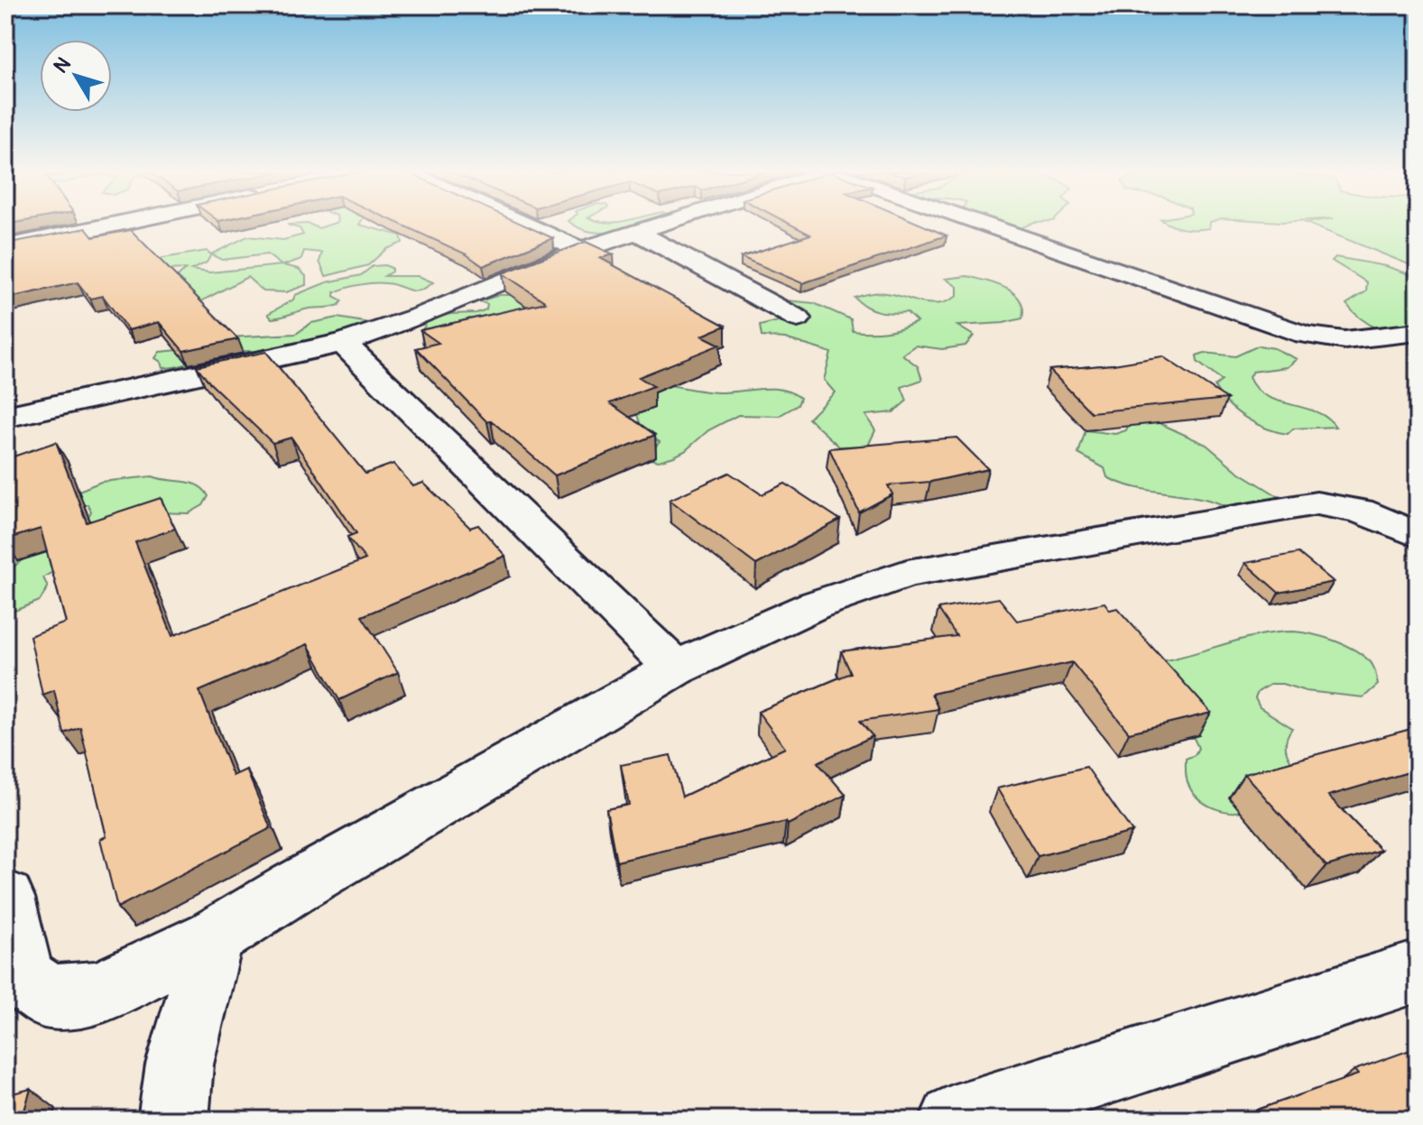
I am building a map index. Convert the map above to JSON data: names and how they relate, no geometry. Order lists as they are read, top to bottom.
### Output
{
  "north": "top left"
}
